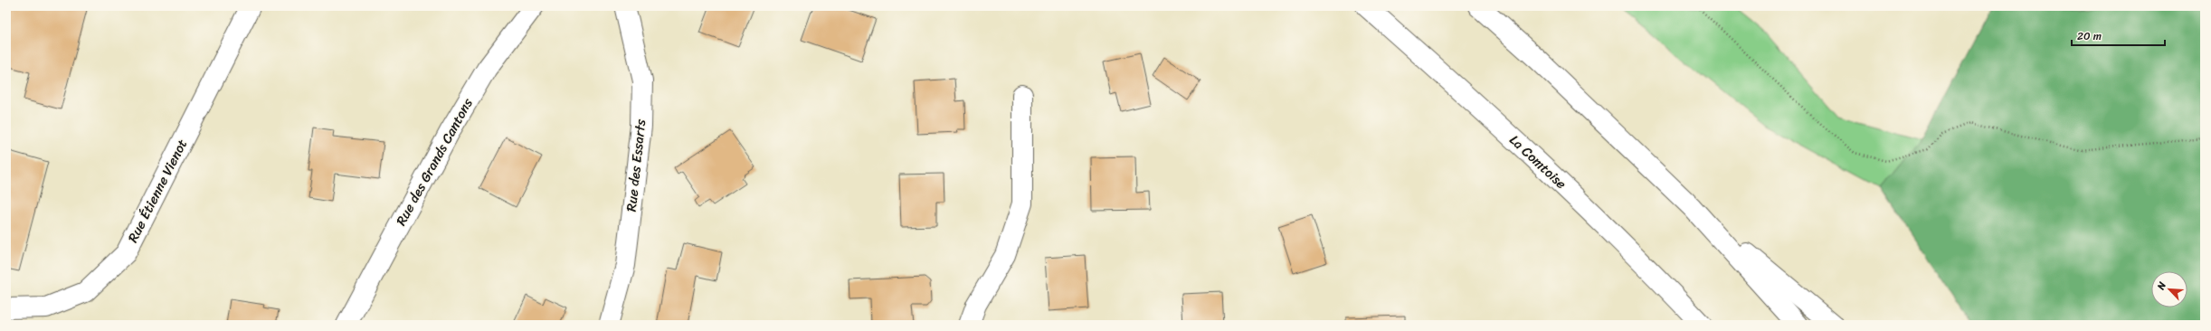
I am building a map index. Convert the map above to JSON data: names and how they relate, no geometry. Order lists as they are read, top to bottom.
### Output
{
  "streets": {
    "main road": [
      "Rue des Grands Cantons",
      "La Comtoise",
      "Rue des Essarts",
      "Rue Étienne Vienot"
    ]
  },
  "scale_bar": "20 m",
  "north": "top left"
}
